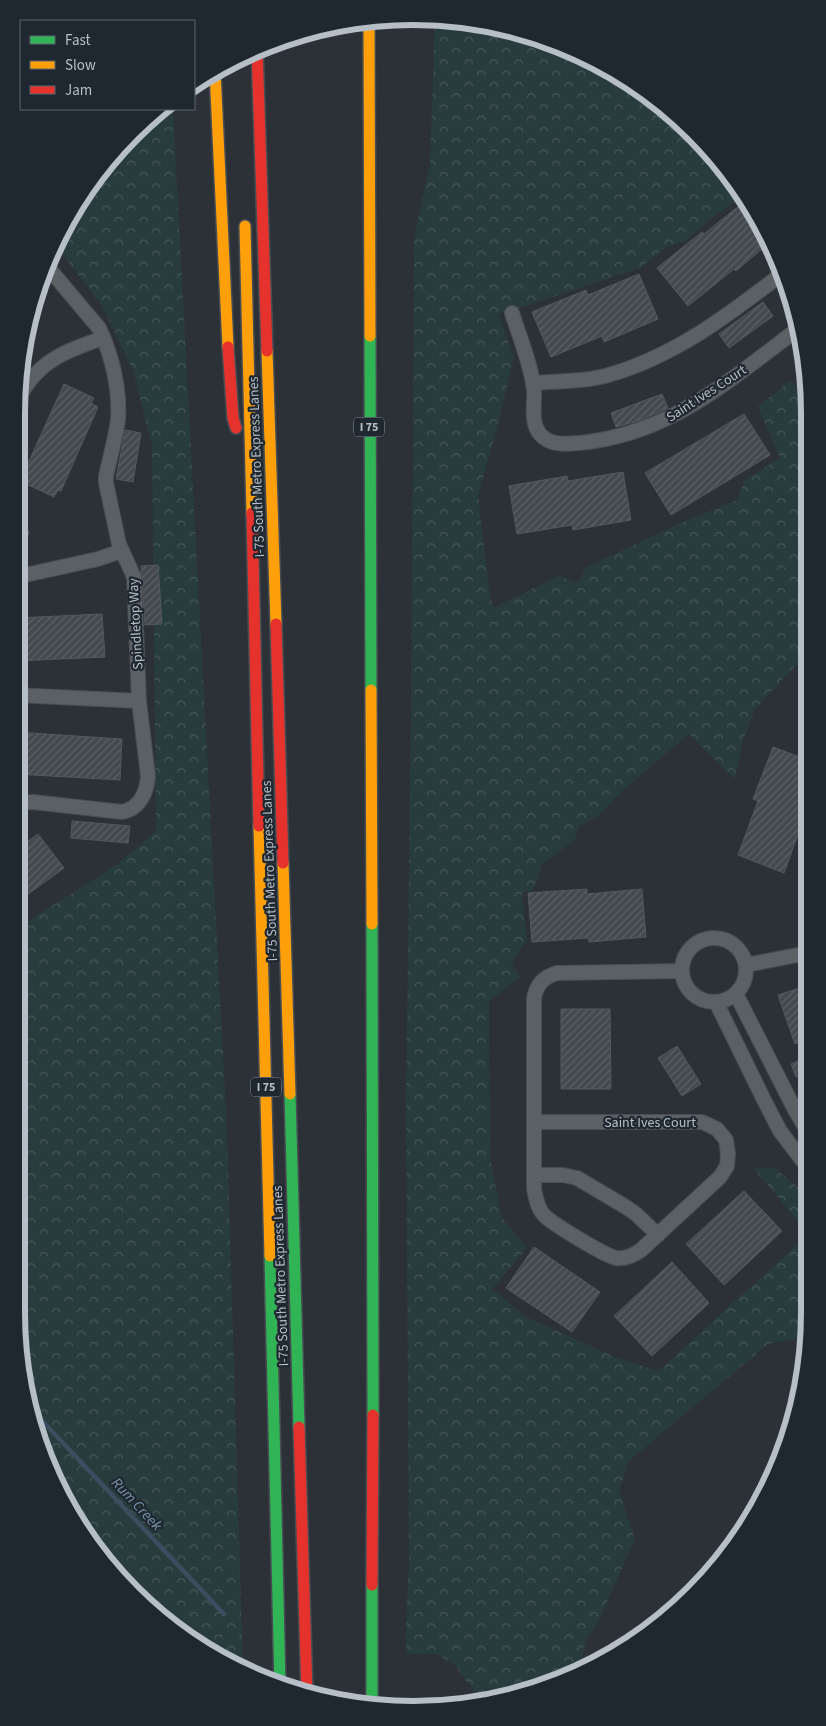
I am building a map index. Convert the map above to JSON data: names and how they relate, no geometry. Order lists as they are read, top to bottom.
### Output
{
  "streets": {
    "highway": ["I 75", "I-75 South Metro Express Lanes"],
    "street": ["Saint Ives Court", "Spindletop Way"]
  },
  "water": ["Rum Creek"],
  "legend": ["Fast", "Slow", "Jam"]
}
